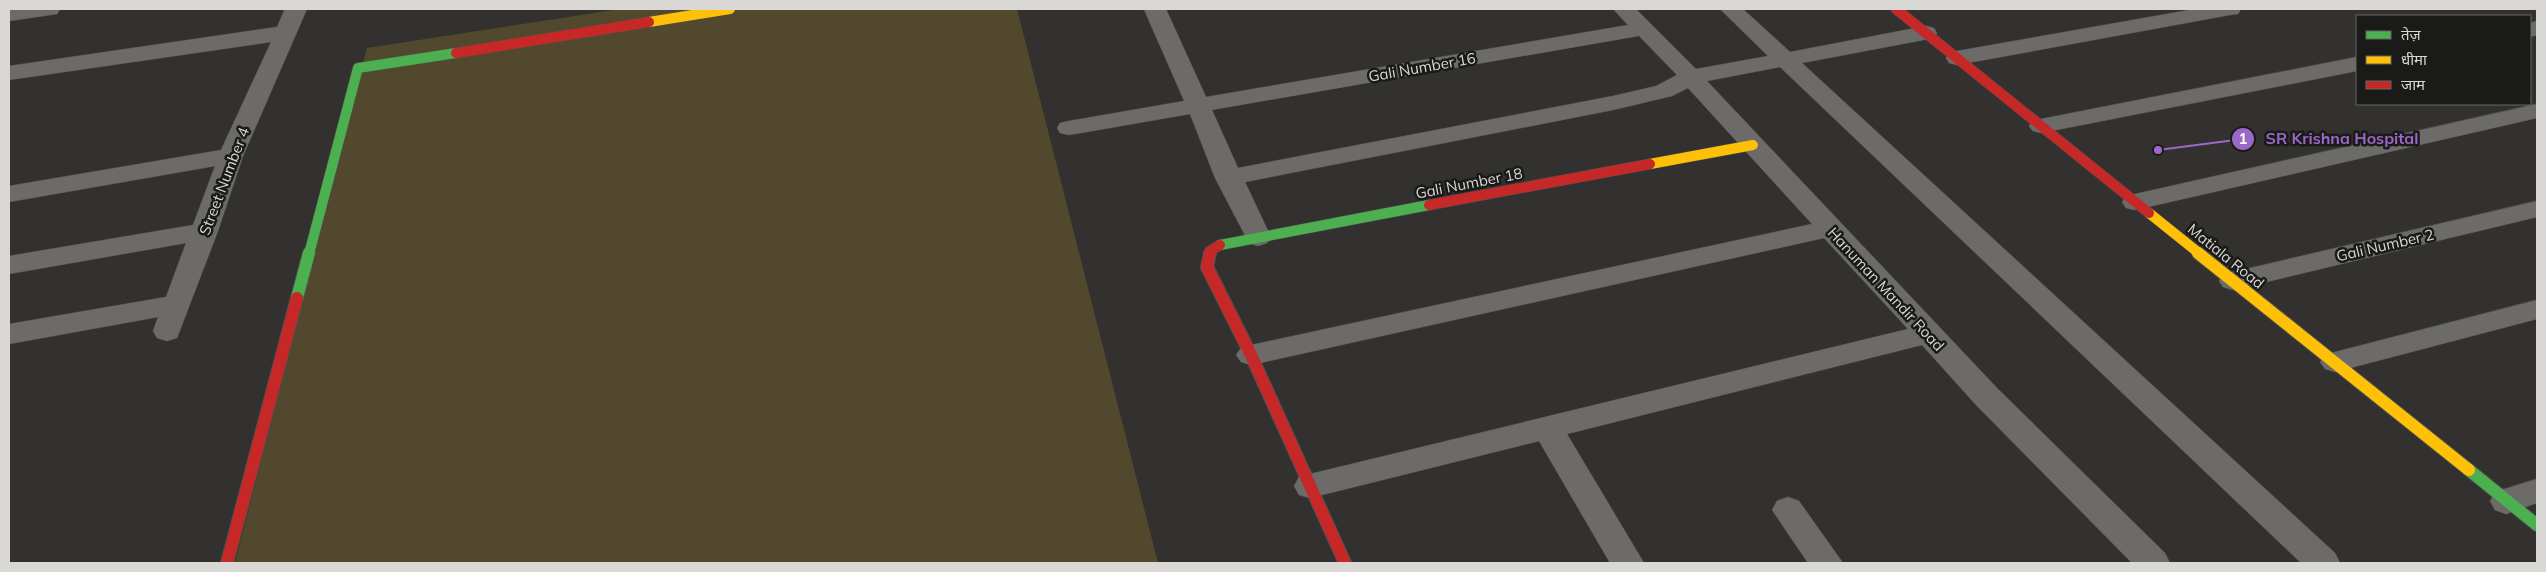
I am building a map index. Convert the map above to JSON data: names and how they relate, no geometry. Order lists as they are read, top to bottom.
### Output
{
  "streets": {
    "street": [
      "Gali Number 16",
      "Street Number 4",
      "Gali Number 18",
      "Gali Number 2",
      "Matiala Road",
      "Hanuman Mandir Road"
    ]
  },
  "crossings": [
    ["Gali Number 16", "Hanuman Mandir Road"],
    ["Gali Number 18", "Hanuman Mandir Road"],
    ["Gali Number 2", "Matiala Road"]
  ],
  "places": ["SR Krishna Hospital"],
  "legend": ["तेज़", "धीमा", "जाम"]
}
